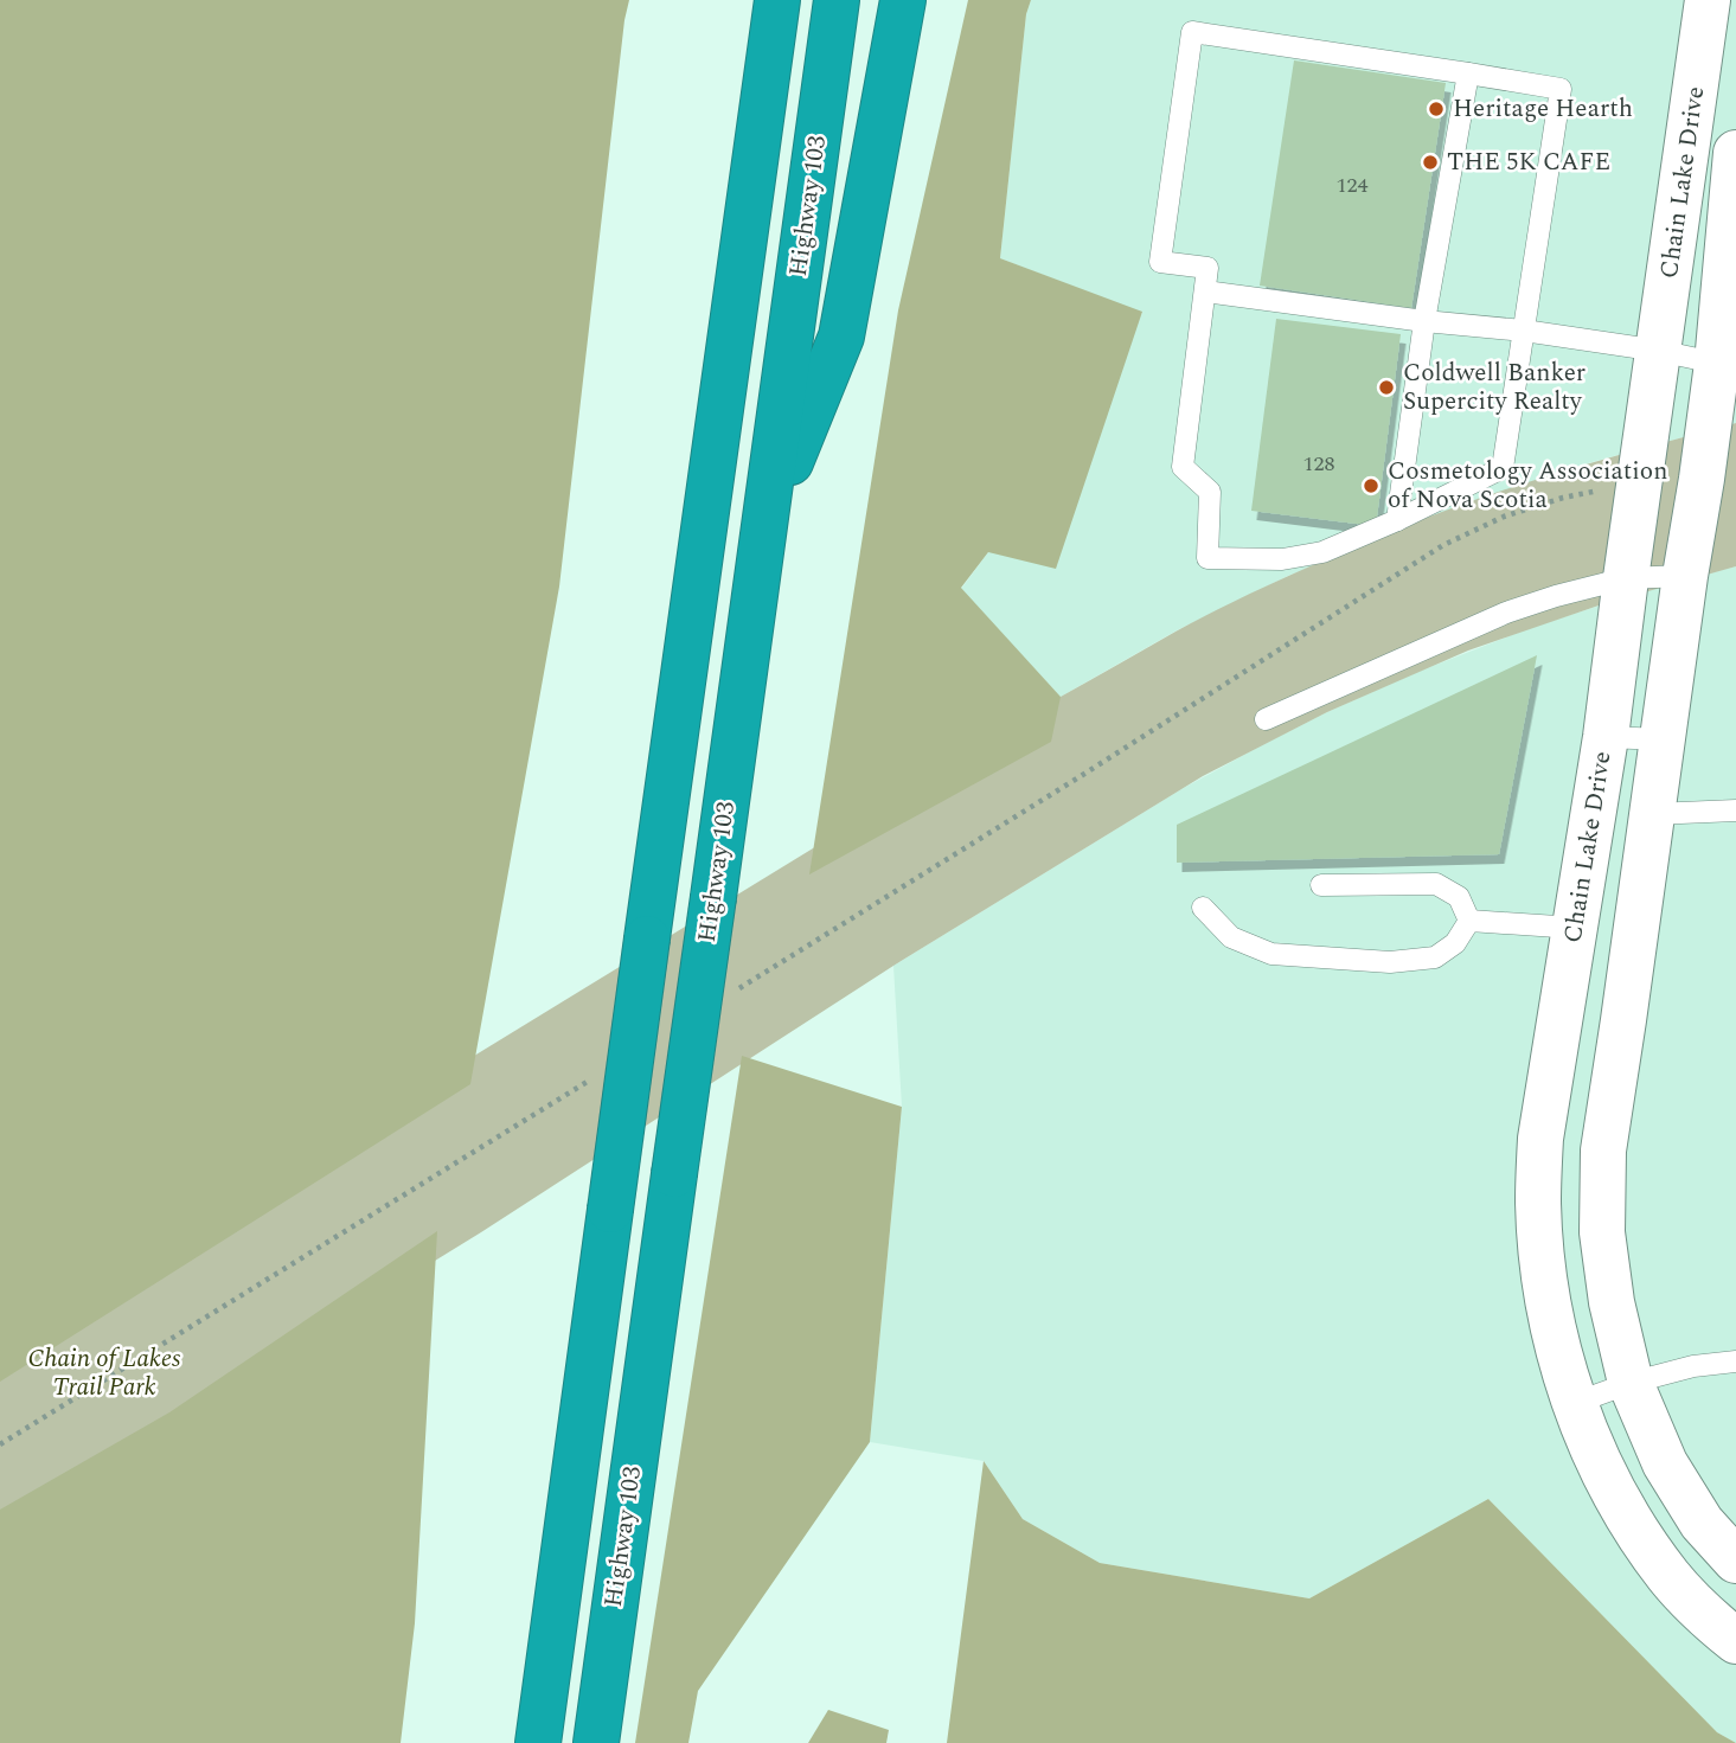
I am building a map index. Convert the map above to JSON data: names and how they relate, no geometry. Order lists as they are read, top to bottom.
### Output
{
  "streets": {
    "highway": ["Highway 103"],
    "street": ["Chain Lake Drive"]
  },
  "parks": ["Chain of Lakes Trail Park"],
  "places": [
    "Heritage Hearth",
    "THE 5K CAFE",
    "Coldwell Banker Supercity Realty",
    "Cosmetology Association of Nova Scotia"
  ],
  "house_numbers": ["124", "128"]
}
